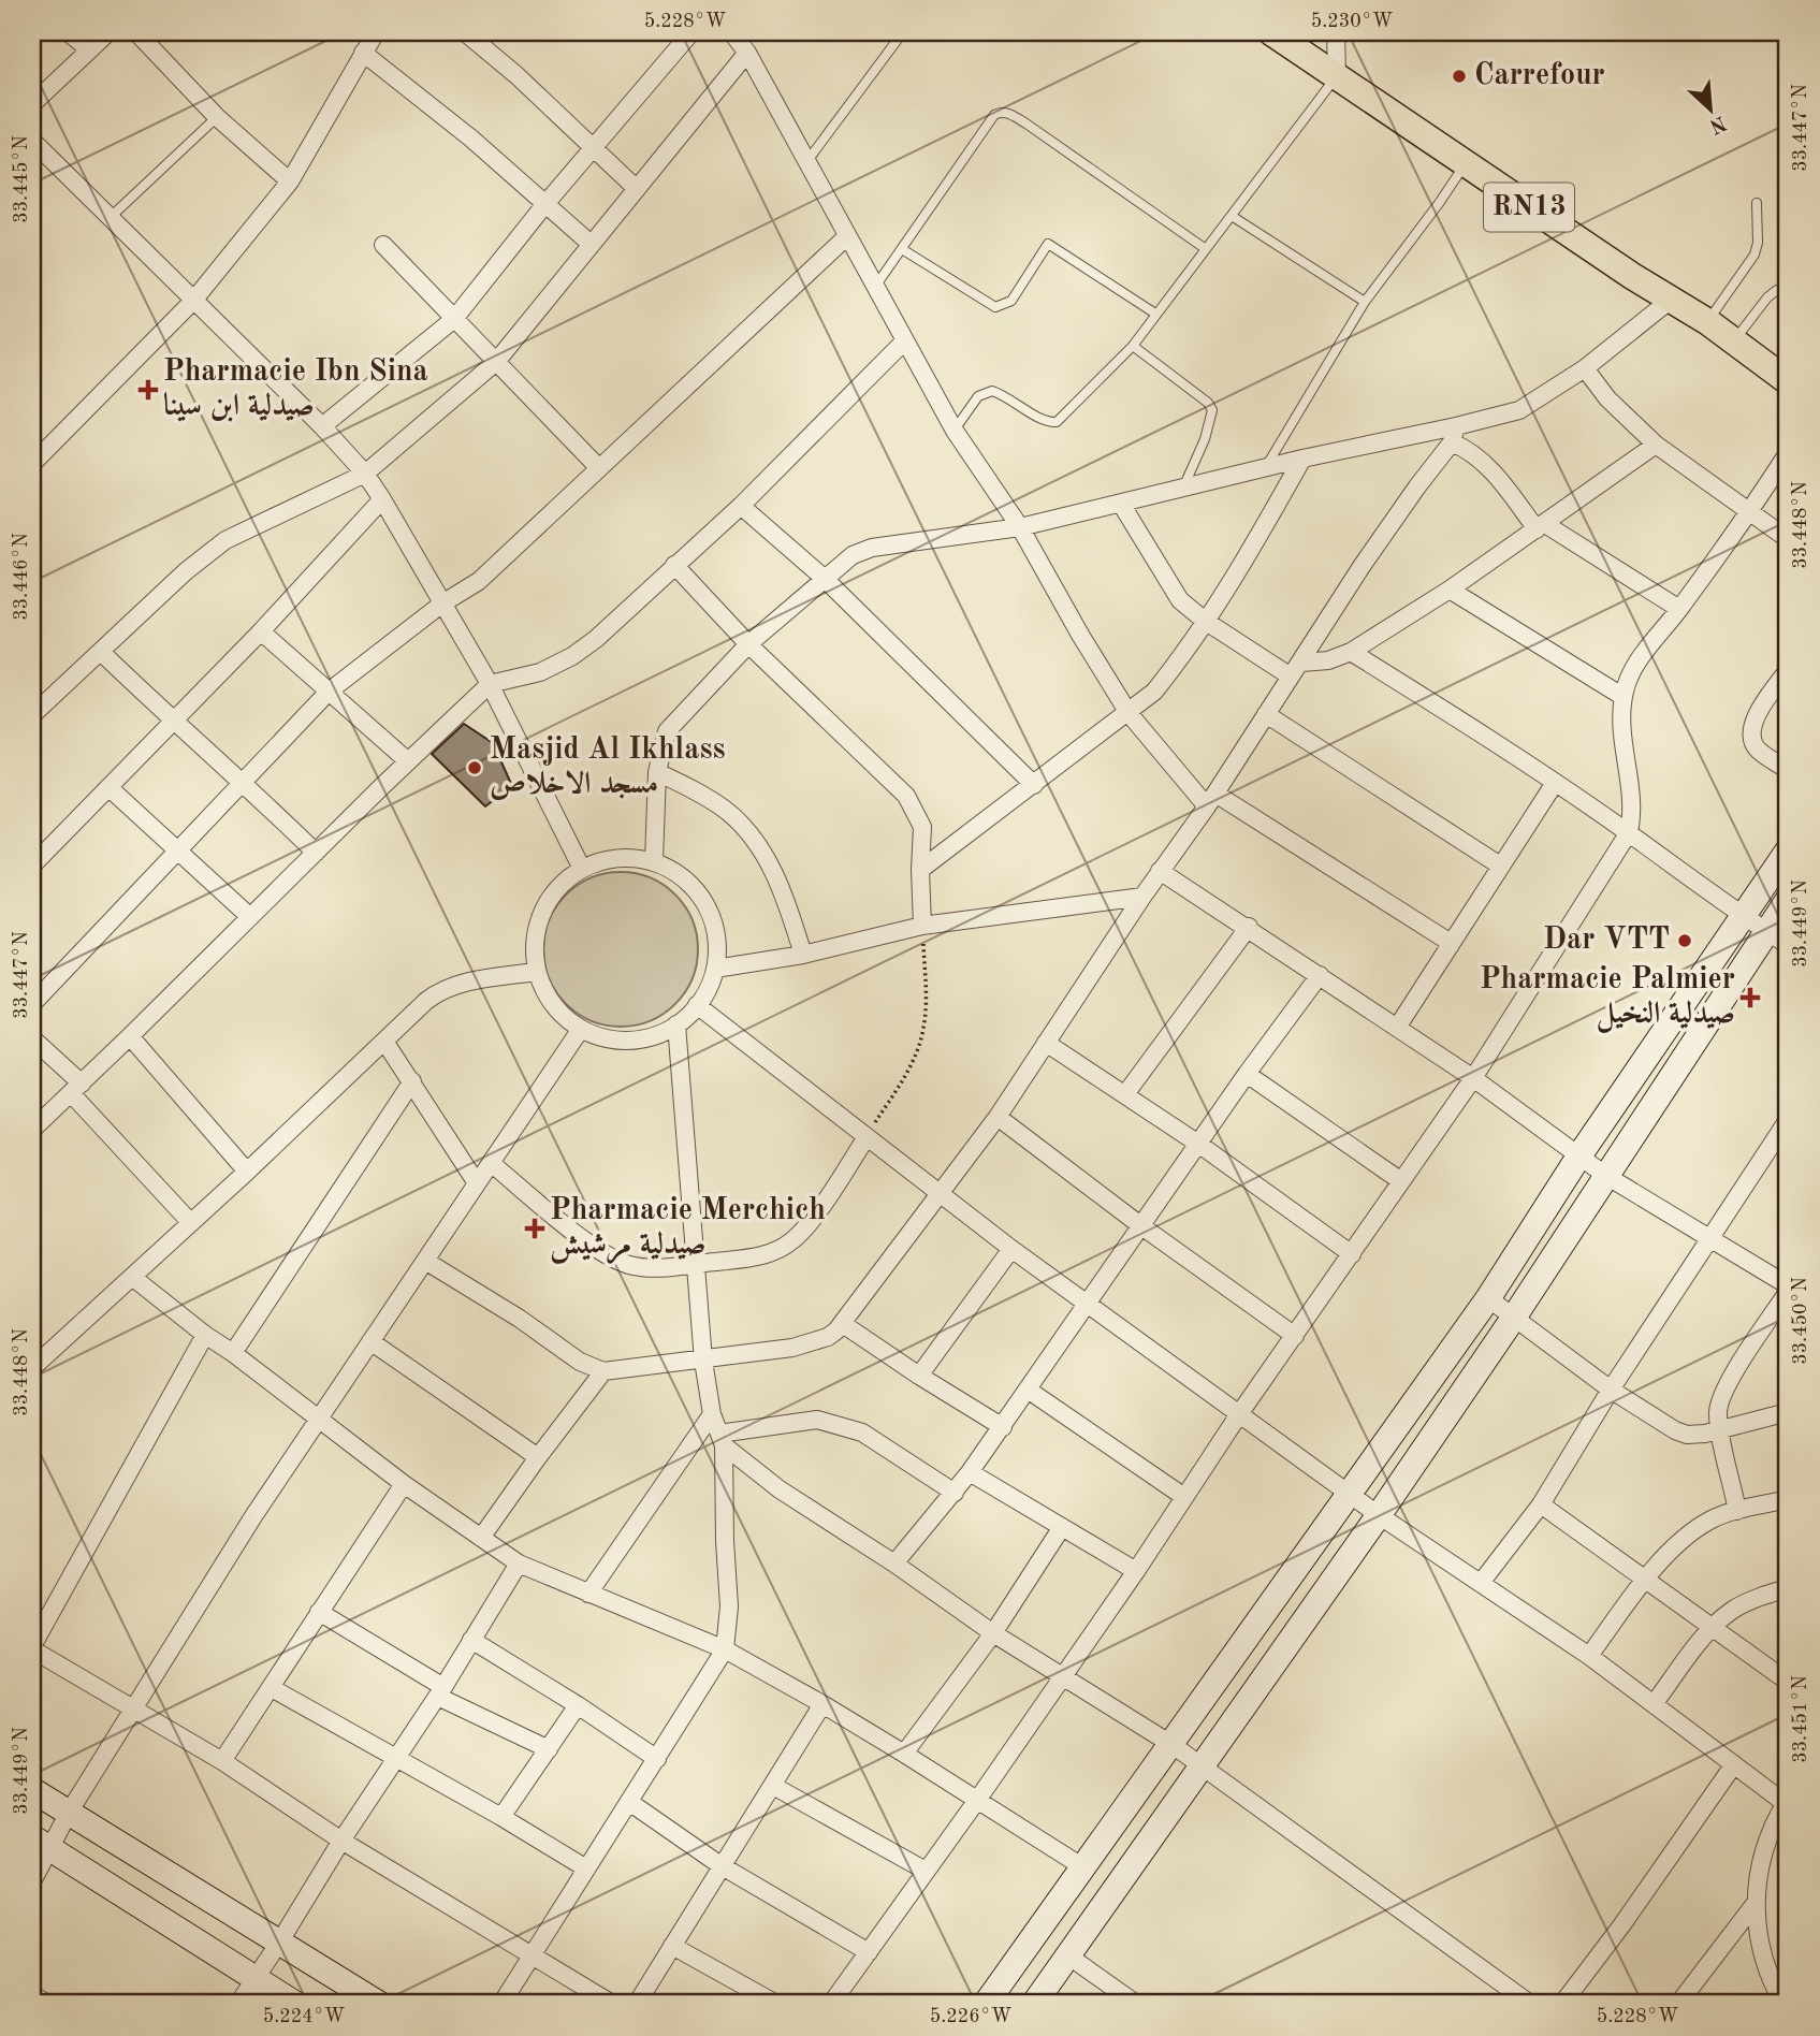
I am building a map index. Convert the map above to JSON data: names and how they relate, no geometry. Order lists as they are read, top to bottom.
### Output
{
  "streets": {
    "main road": ["RN13"]
  },
  "places": {
    "other": ["Carrefour", "Masjid Al Ikhlass مسجد الاخلاص", "Dar VTT"],
    "health": ["Pharmacie Ibn Sina صيدلية ابن سينا", "Pharmacie Palmier صيدلية النخيل", "Pharmacie Merchich صيدلية مرشيش"]
  },
  "north": "bottom right",
  "coordinates": [
    "5.228°W",
    "5.230°W",
    "33.447°N",
    "33.445°N",
    "33.448°N",
    "33.446°N",
    "33.449°N",
    "33.450°N",
    "33.451°N",
    "5.224°W",
    "5.226°W"
  ]
}
